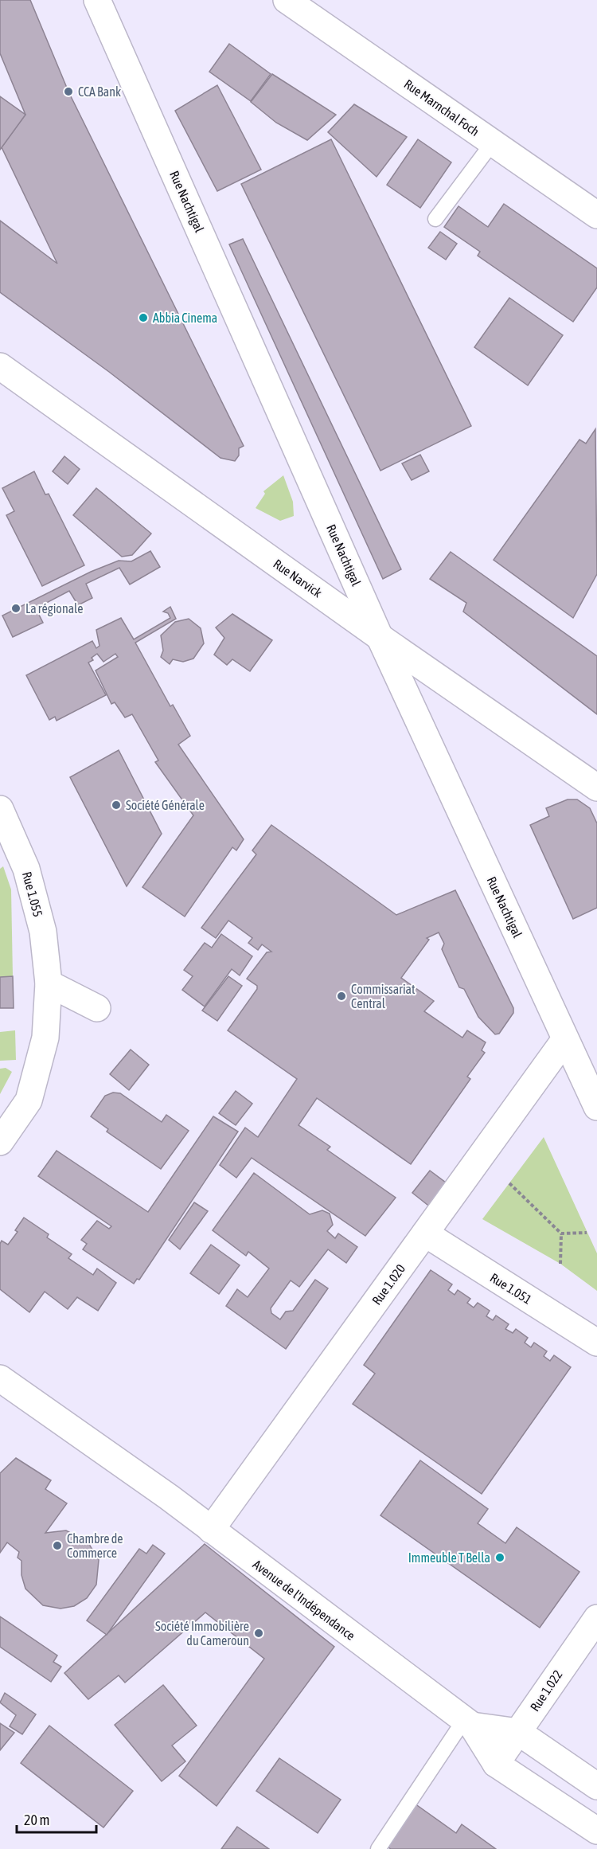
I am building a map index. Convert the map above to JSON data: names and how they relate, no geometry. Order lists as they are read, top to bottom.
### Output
{
  "streets": {
    "main road": [
      "Rue Marnchal Foch",
      "Rue Nachtigal",
      "Rue Narvick",
      "Rue 1.055",
      "Rue 1.020",
      "Rue 1.051",
      "Avenue de l'Indépendance",
      "Rue 1.022"
    ]
  },
  "crossings": [
    ["Rue Nachtigal", "Rue Narvick"],
    ["Rue Nachtigal", "Rue 1.020"],
    ["Rue 1.020", "Rue 1.051"],
    ["Rue 1.020", "Avenue de l'Indépendance"],
    ["Avenue de l'Indépendance", "Rue 1.022"]
  ],
  "places": [
    "CCA Bank",
    "Abbia Cinema",
    "La régionale",
    "Société Générale",
    "Commissariat Central",
    "Chambre de Commerce",
    "Immeuble T Bella",
    "Société Immobilière du Cameroun"
  ],
  "scale_bar": "20 m"
}
